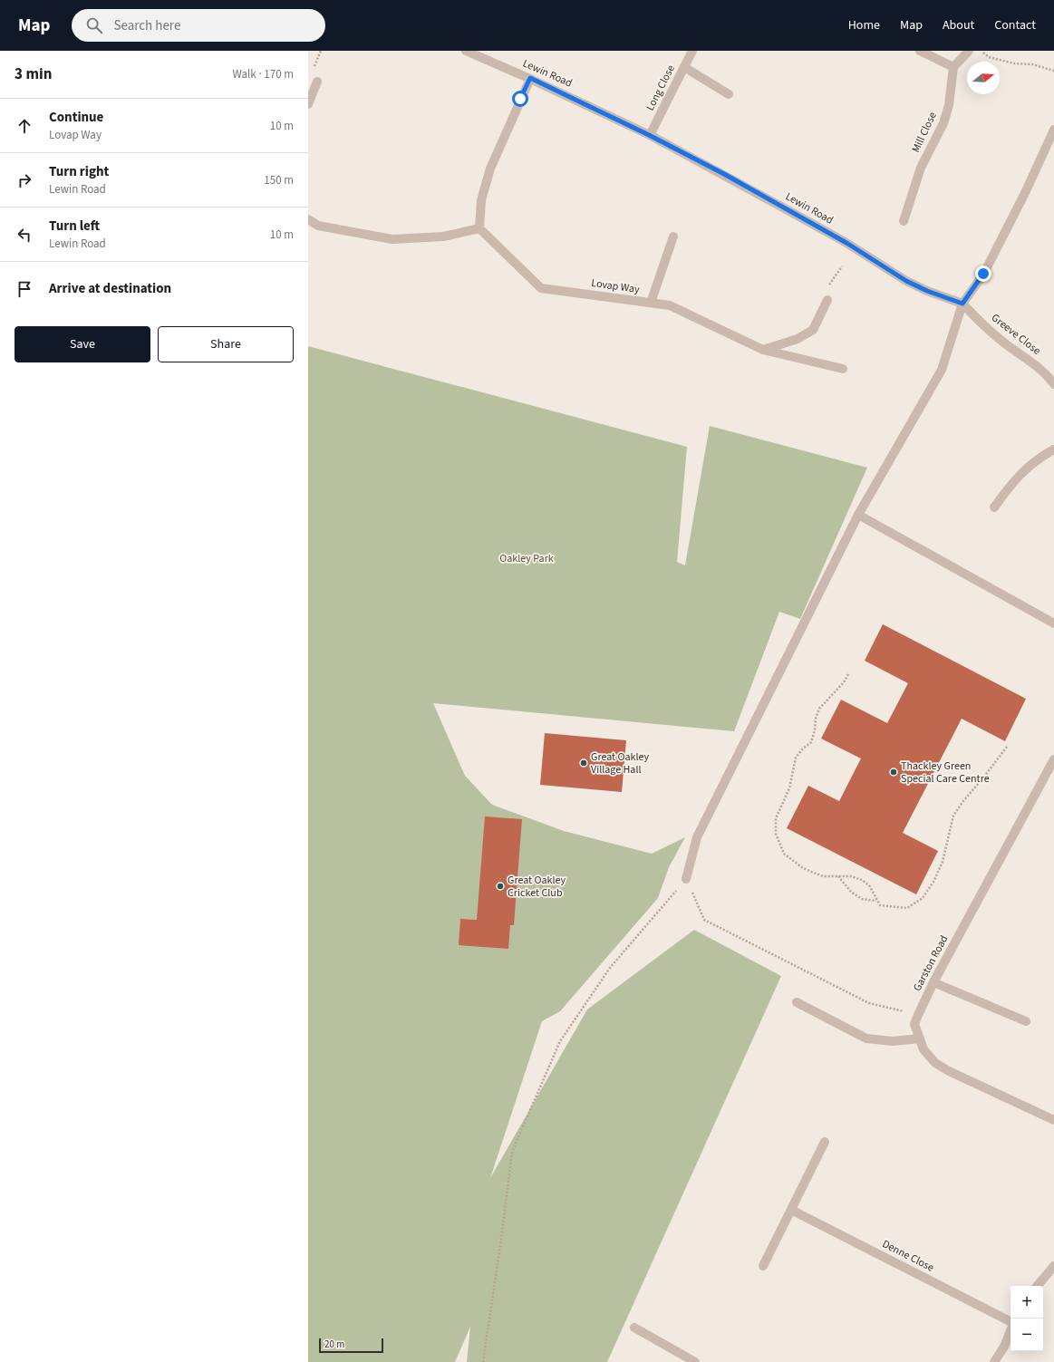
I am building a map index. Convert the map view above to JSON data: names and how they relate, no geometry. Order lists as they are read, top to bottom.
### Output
{
  "streets": {
    "street": [
      "Lewin Road",
      "Long Close",
      "Mill Close",
      "Lovap Way",
      "Greeve Close",
      "Garston Road",
      "Denne Close"
    ]
  },
  "crossings": [
    ["Lewin Road", "Long Close"],
    ["Lewin Road", "Greeve Close"]
  ],
  "parks": ["Oakley Park"],
  "places": ["Great Oakley Village Hall", "Thackley Green Special Care Centre", "Great Oakley Cricket Club"],
  "scale_bar": "20 m",
  "north": "right",
  "page": {
    "header": "Map",
    "search": "Search here",
    "nav": [
      "Home",
      "Map",
      "About",
      "Contact"
    ],
    "heading": ["3 min", "Walk · 170 m"],
    "list": [
      ["Continue", "Lovap Way", "10 m"],
      ["Turn right", "Lewin Road", "150 m"],
      ["Turn left", "Lewin Road", "10 m"],
      "Arrive at destination"
    ],
    "buttons": ["Save", "Share"],
    "map_buttons": ["+", "−"],
    "scale": "20 m"
  }
}
